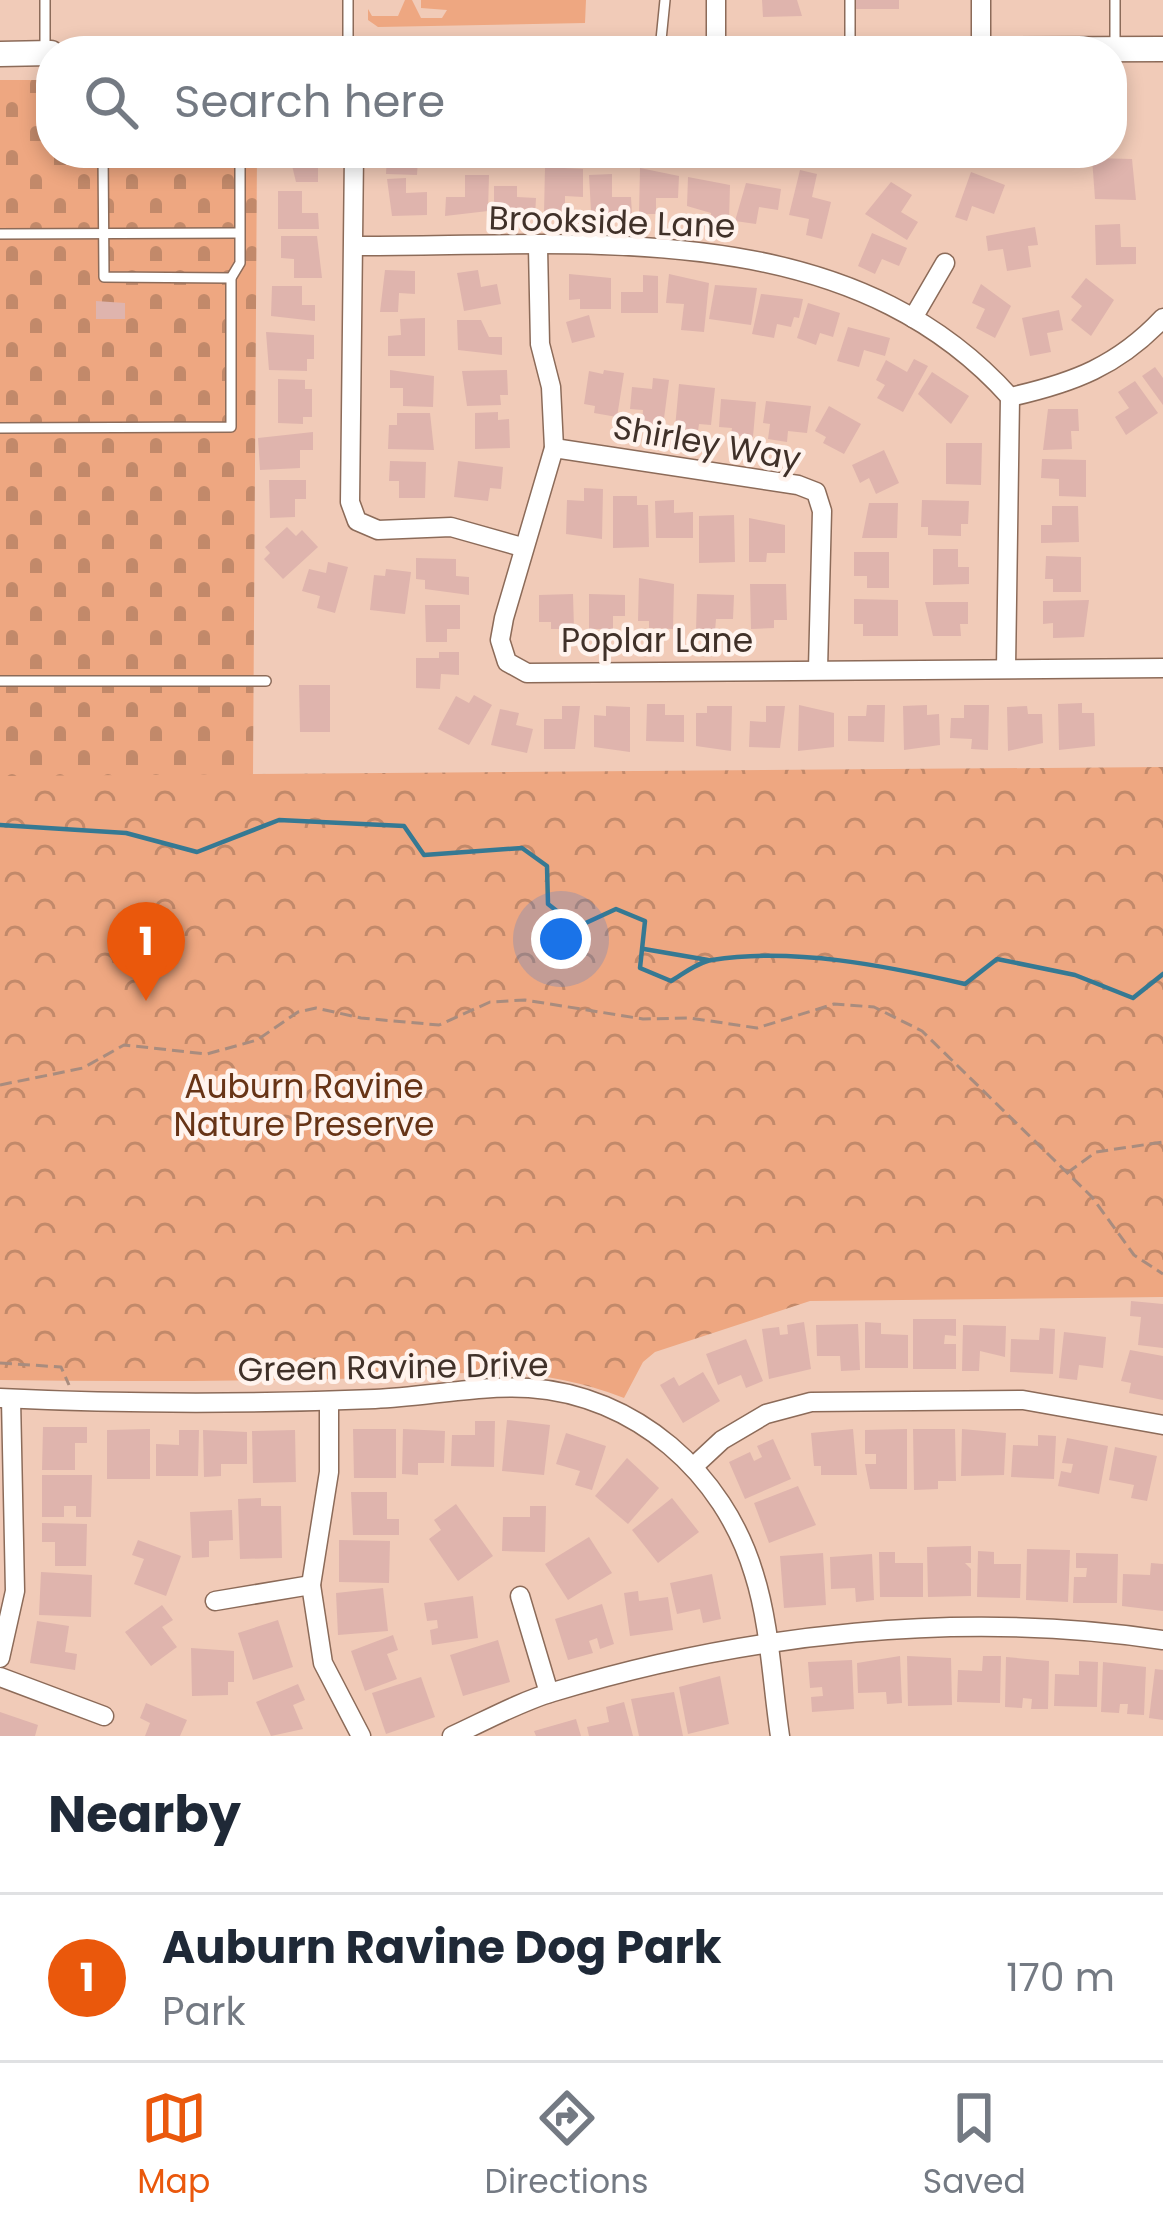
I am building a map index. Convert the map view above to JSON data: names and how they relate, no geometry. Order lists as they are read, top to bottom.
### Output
{
  "streets": {
    "street": [
      "Brookside Lane",
      "Shirley Way",
      "Poplar Lane",
      "Green Ravine Drive"
    ]
  },
  "crossings": [
    ["Brookside Lane", "Poplar Lane"],
    ["Shirley Way", "Poplar Lane"]
  ],
  "parks": ["Auburn Ravine Nature Preserve"],
  "page": {
    "search": "Search here",
    "pins": "1",
    "heading": "Nearby",
    "list": [
      {
        "mark": "1",
        "name": "Auburn Ravine Dog Park",
        "note": "Park",
        "value": "170 m"
      }
    ],
    "nav": ["Map", "Directions", "Saved"]
  }
}
